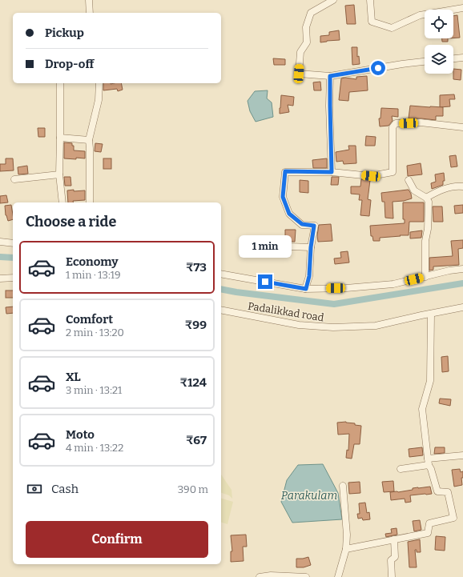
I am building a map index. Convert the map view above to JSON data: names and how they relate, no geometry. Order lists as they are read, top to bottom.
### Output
{
  "streets": {
    "street": ["Padalikkad road"]
  },
  "water": ["Parakulam"],
  "page": {
    "banner": ["Pickup", "Drop-off"],
    "heading": "Choose a ride",
    "bubble": "1 min",
    "list": [
      {
        "name": "Economy",
        "note": "1 min · 13:19",
        "value": "₹73"
      },
      {
        "name": "Comfort",
        "note": "2 min · 13:20",
        "value": "₹99"
      },
      {
        "name": "XL",
        "note": "3 min · 13:21",
        "value": "₹124"
      },
      {
        "name": "Moto",
        "note": "4 min · 13:22",
        "value": "₹67"
      }
    ],
    "pay": ["Cash", "390 m"],
    "buttons": "Confirm"
  }
}
